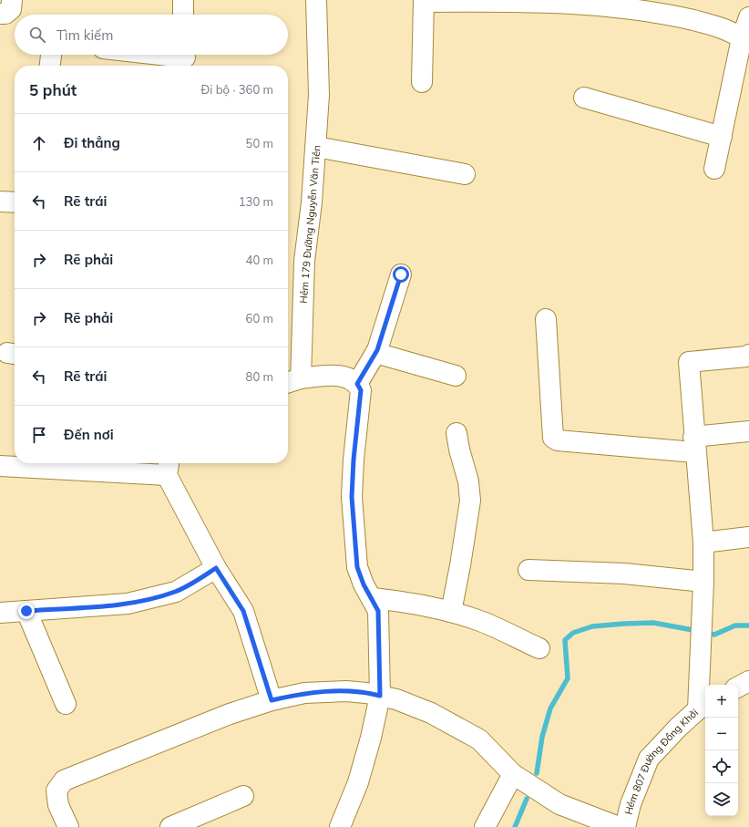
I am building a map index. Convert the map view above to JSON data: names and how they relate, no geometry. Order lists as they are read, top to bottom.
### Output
{
  "streets": {
    "street": ["Hẻm 179 Đường Nguyễn Văn Tiên", "Hẻm 807 Đường Đồng Khởi"]
  },
  "page": {
    "search": "Tìm kiếm",
    "heading": ["5 phút", "Đi bộ · 360 m"],
    "list": [
      ["Đi thẳng", "50 m"],
      ["Rẽ trái", "130 m"],
      ["Rẽ phải", "40 m"],
      ["Rẽ phải", "60 m"],
      ["Rẽ trái", "80 m"],
      "Đến nơi"
    ],
    "map_buttons": ["+", "−"]
  }
}
